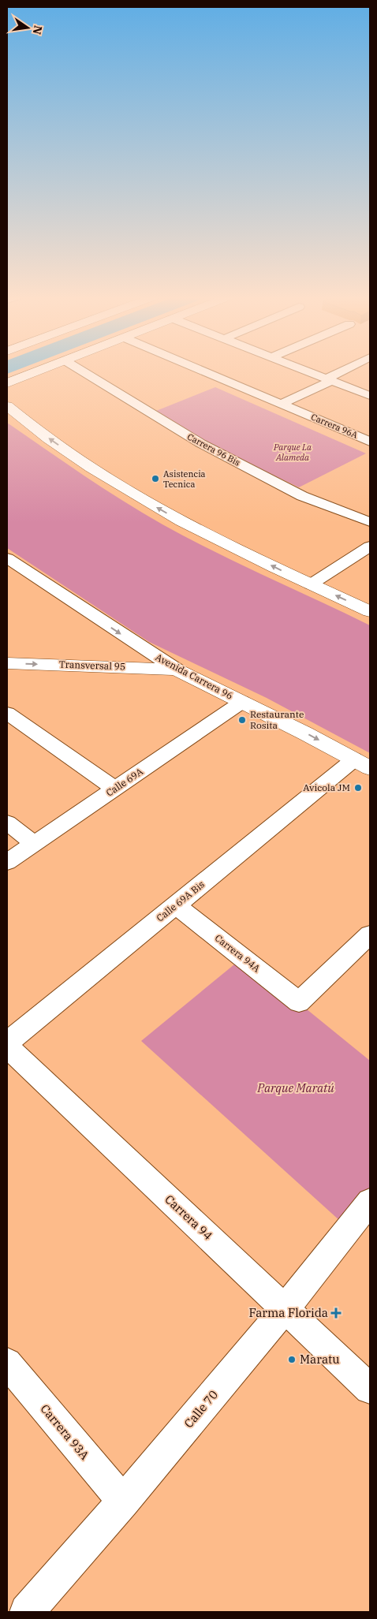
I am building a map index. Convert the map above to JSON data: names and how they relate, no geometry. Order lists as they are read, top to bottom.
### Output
{
  "streets": {
    "main road": ["Transversal 95", "Avenida Carrera 96"],
    "street": [
      "Carrera 96A",
      "Carrera 96 Bis",
      "Calle 69A",
      "Calle 69A Bis",
      "Carrera 94A",
      "Carrera 94",
      "Calle 70",
      "Carrera 93A"
    ]
  },
  "crossings": [
    ["Transversal 95", "Avenida Carrera 96"],
    ["Avenida Carrera 96", "Calle 69A"],
    ["Avenida Carrera 96", "Calle 69A Bis"],
    ["Calle 69A Bis", "Carrera 94A"],
    ["Carrera 94", "Calle 70"],
    ["Calle 70", "Carrera 93A"]
  ],
  "one_way": ["Transversal 95"],
  "parks": ["Parque La Alameda", "Parque Maratú"],
  "places": {
    "other": [
      "Asistencia Tecnica",
      "Restaurante Rosita",
      "Avicola JM",
      "Maratu"
    ],
    "health": ["Farma Florida"]
  },
  "north": "right"
}
